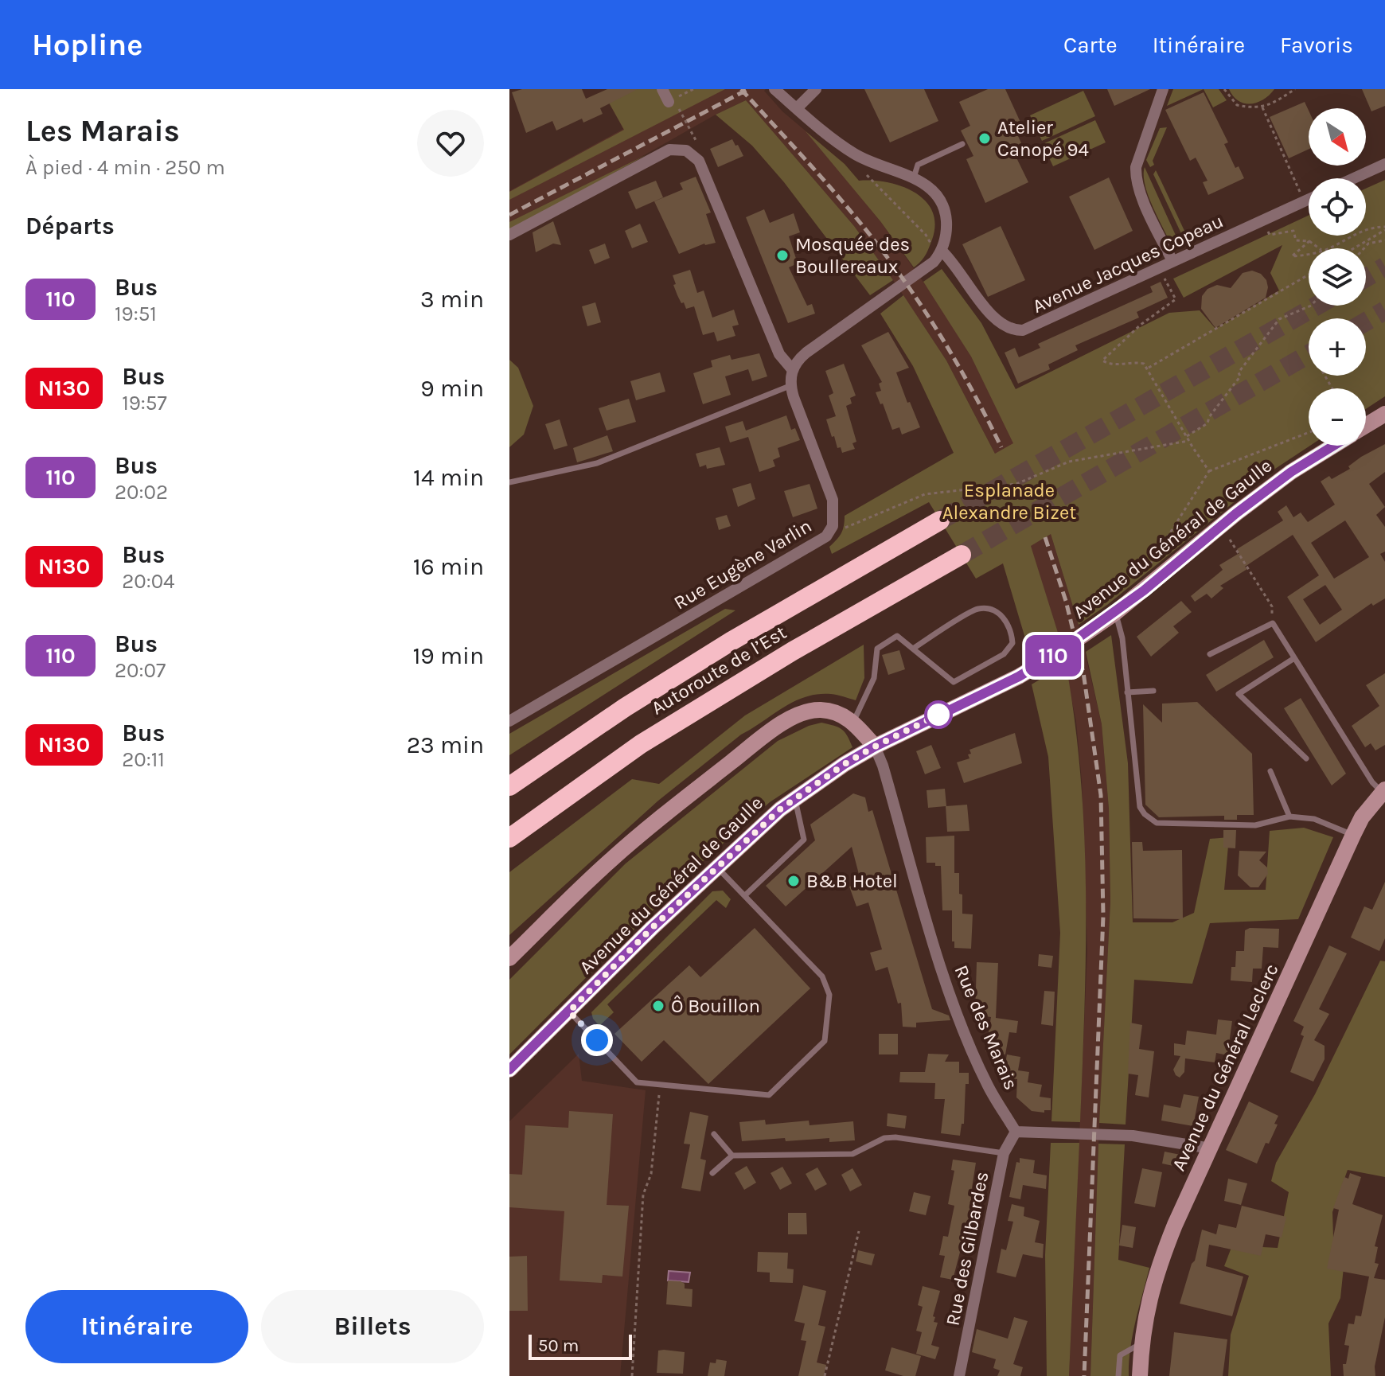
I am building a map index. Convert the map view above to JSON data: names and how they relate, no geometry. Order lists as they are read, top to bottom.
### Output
{
  "streets": {
    "highway": ["Autoroute de l’Est"],
    "main road": ["Avenue du Général de Gaulle", "Avenue du Général Leclerc"],
    "street": [
      "Avenue Jacques Copeau",
      "Rue Eugène Varlin",
      "Rue des Marais",
      "Rue des Gilbardes"
    ]
  },
  "crossings": [
    ["Avenue du Général de Gaulle", "Rue des Marais"],
    ["Rue des Marais", "Rue des Gilbardes"]
  ],
  "parks": ["Esplanade Alexandre Bizet"],
  "places": [
    "Atelier Canopé 94",
    "Mosquée des Boullereaux",
    "B&B Hotel",
    "Ô Bouillon"
  ],
  "lines": ["bus line 110"],
  "scale_bar": "50 m",
  "north": "bottom right",
  "page": {
    "header": "Hopline",
    "nav": ["Carte", "Itinéraire", "Favoris"],
    "heading": [
      ["Les Marais", "À pied · 4 min · 250 m"],
      "Départs"
    ],
    "on_map": "110",
    "map_buttons": ["+", "−"],
    "list": [
      {
        "mark": "110",
        "name": "Bus",
        "note": "19:51",
        "value": "3 min"
      },
      {
        "mark": "N130",
        "name": "Bus",
        "note": "19:57",
        "value": "9 min"
      },
      {
        "mark": "110",
        "name": "Bus",
        "note": "20:02",
        "value": "14 min"
      },
      {
        "mark": "N130",
        "name": "Bus",
        "note": "20:04",
        "value": "16 min"
      },
      {
        "mark": "110",
        "name": "Bus",
        "note": "20:07",
        "value": "19 min"
      },
      {
        "mark": "N130",
        "name": "Bus",
        "note": "20:11",
        "value": "23 min"
      }
    ],
    "buttons": ["Itinéraire", "Billets"],
    "scale": "50 m"
  }
}
